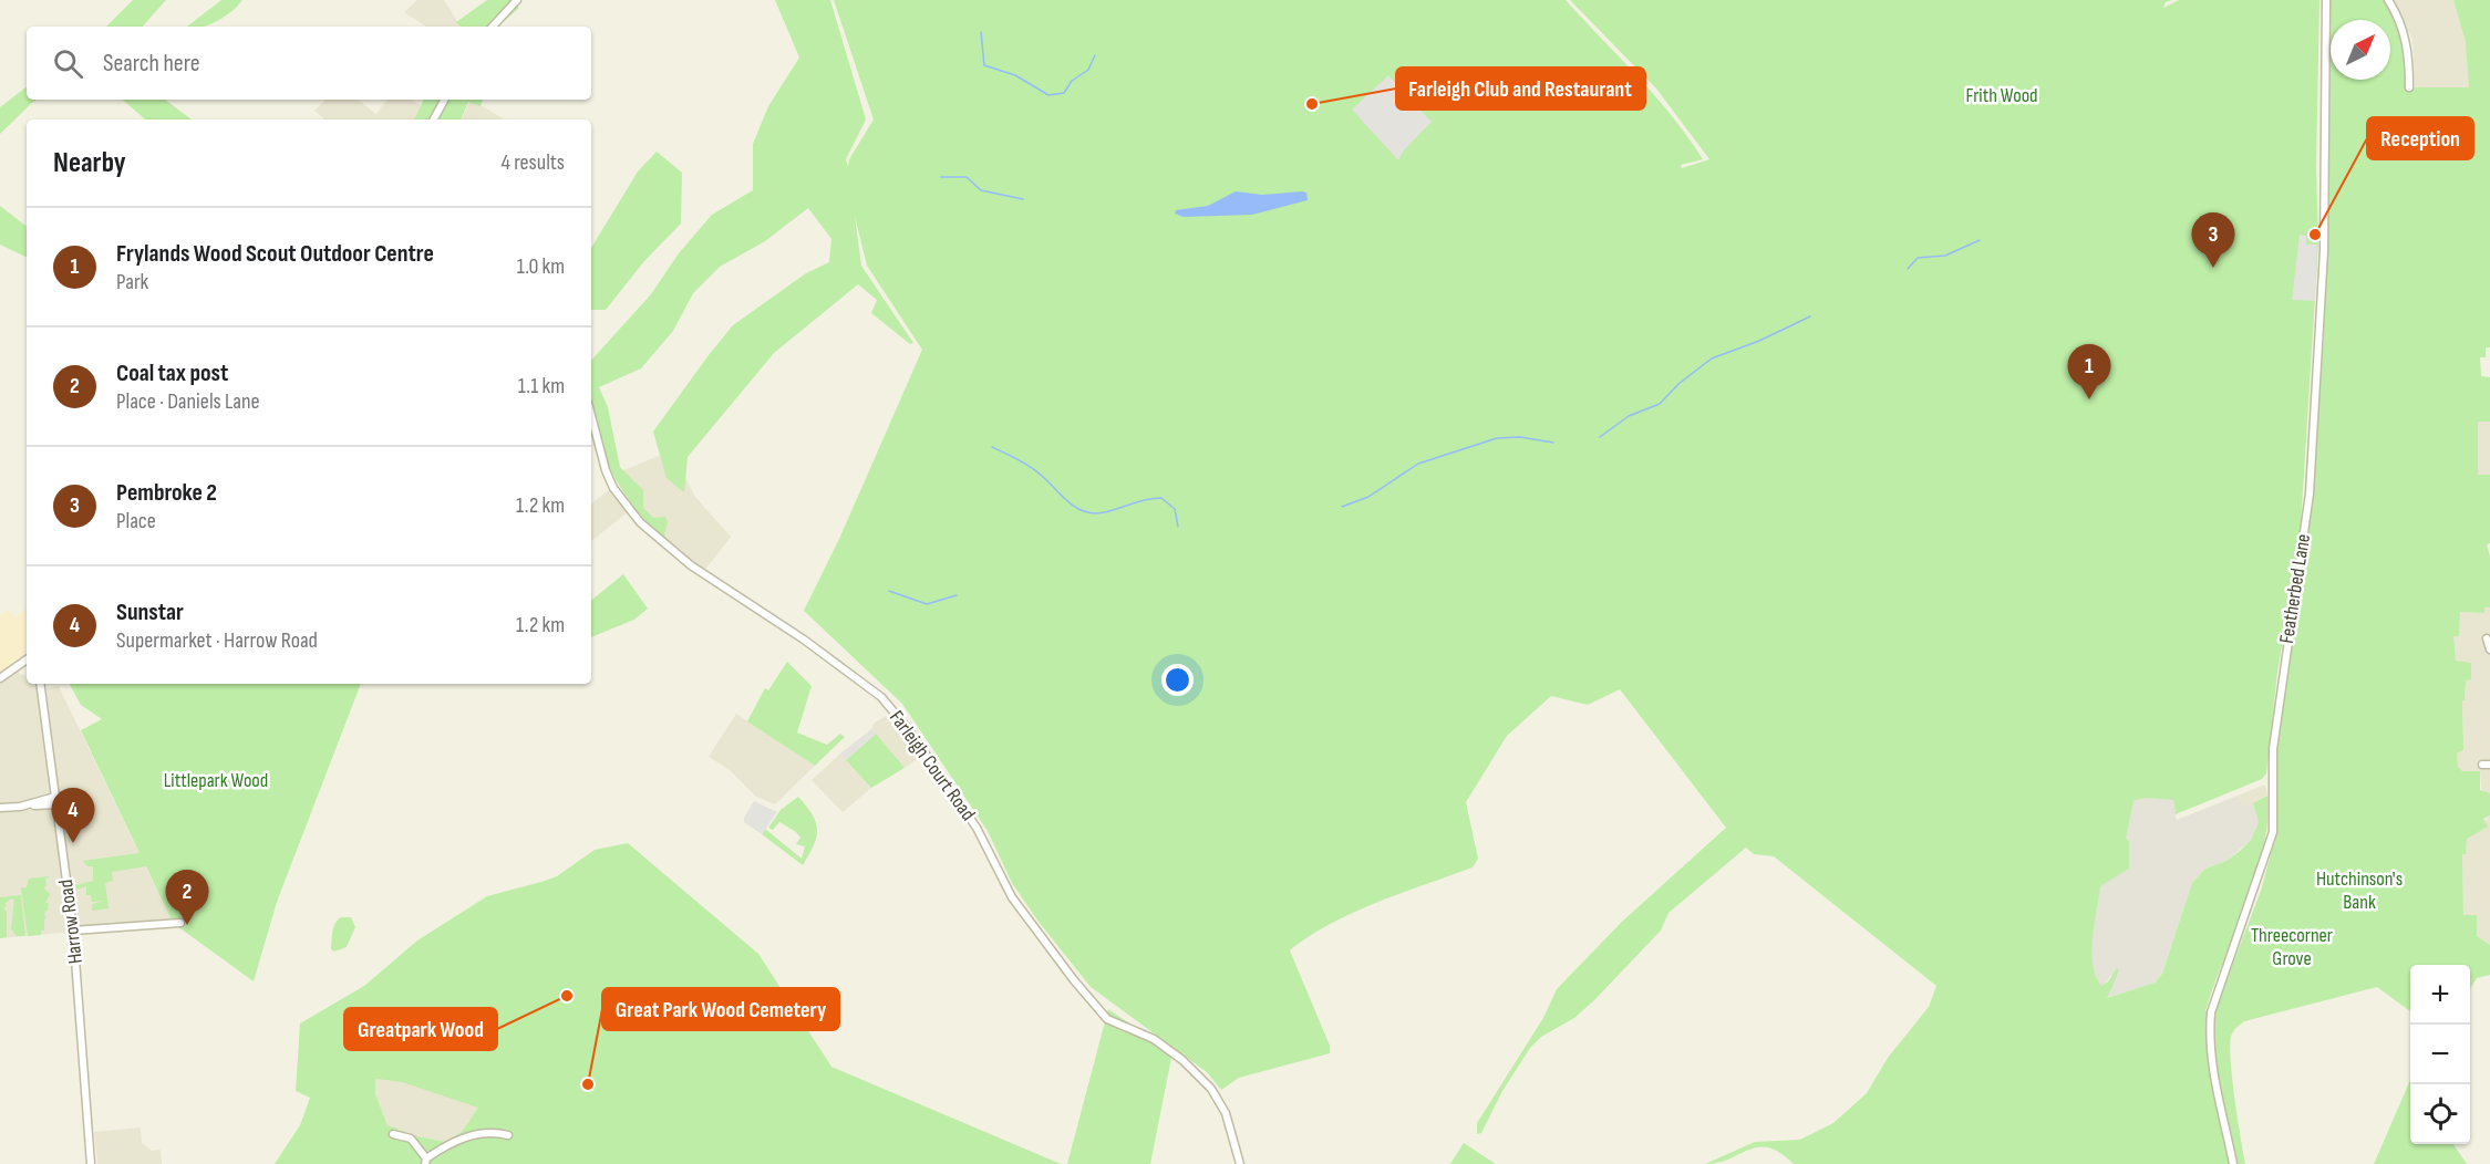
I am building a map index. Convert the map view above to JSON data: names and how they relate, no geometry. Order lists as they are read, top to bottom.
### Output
{
  "streets": {
    "street": ["Featherbed Lane", "Farleigh Court Road", "Harrow Road"]
  },
  "parks": [
    "Frith Wood",
    "Littlepark Wood",
    "Hutchinson's Bank",
    "Threecorner Grove"
  ],
  "places": [
    "Farleigh Club and Restaurant",
    "Reception",
    "Greatpark Wood",
    "Great Park Wood Cemetery"
  ],
  "north": "top right",
  "page": {
    "search": "Search here",
    "heading": ["Nearby", "4 results"],
    "list": [
      {
        "mark": "1",
        "name": "Frylands Wood Scout Outdoor Centre",
        "note": "Park",
        "value": "1.0 km"
      },
      {
        "mark": "2",
        "name": "Coal tax post",
        "note": "Place · Daniels Lane",
        "value": "1.1 km"
      },
      {
        "mark": "3",
        "name": "Pembroke 2",
        "note": "Place",
        "value": "1.2 km"
      },
      {
        "mark": "4",
        "name": "Sunstar",
        "note": "Supermarket · Harrow Road",
        "value": "1.2 km"
      }
    ],
    "pins": [
      "3",
      "1",
      "4",
      "2"
    ],
    "map_buttons": ["+", "−"]
  }
}
